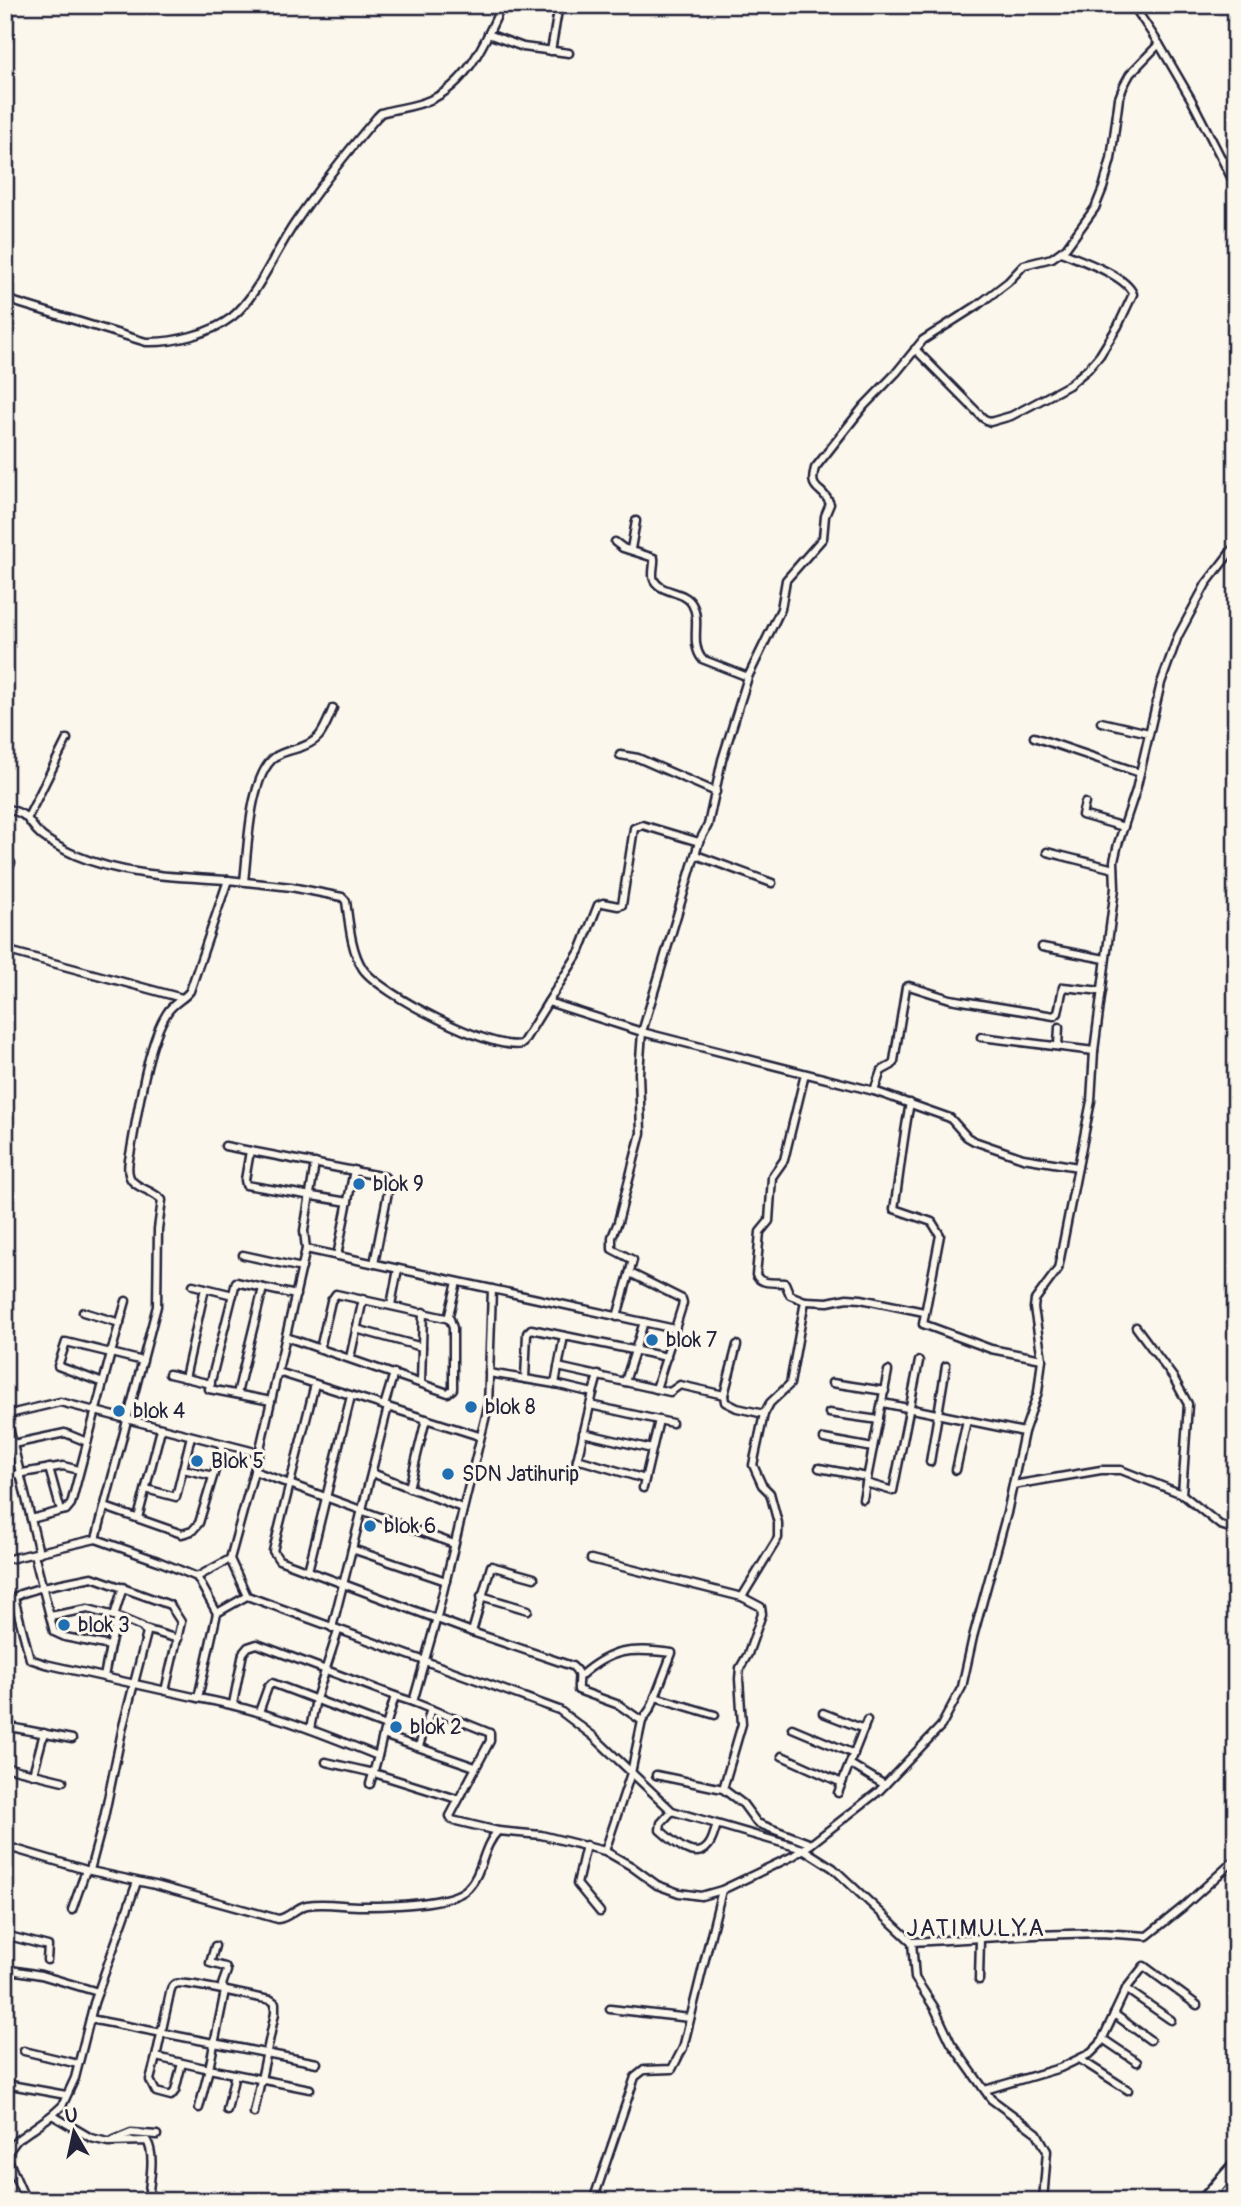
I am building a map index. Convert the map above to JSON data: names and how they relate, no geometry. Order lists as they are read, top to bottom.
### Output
{
  "districts": ["JATIMULYA"],
  "places": [
    "blok 9",
    "blok 7",
    "blok 8",
    "blok 4",
    "Blok 5",
    "SDN Jatihurip",
    "blok 6",
    "blok 3",
    "blok 2"
  ],
  "north": "top"
}
